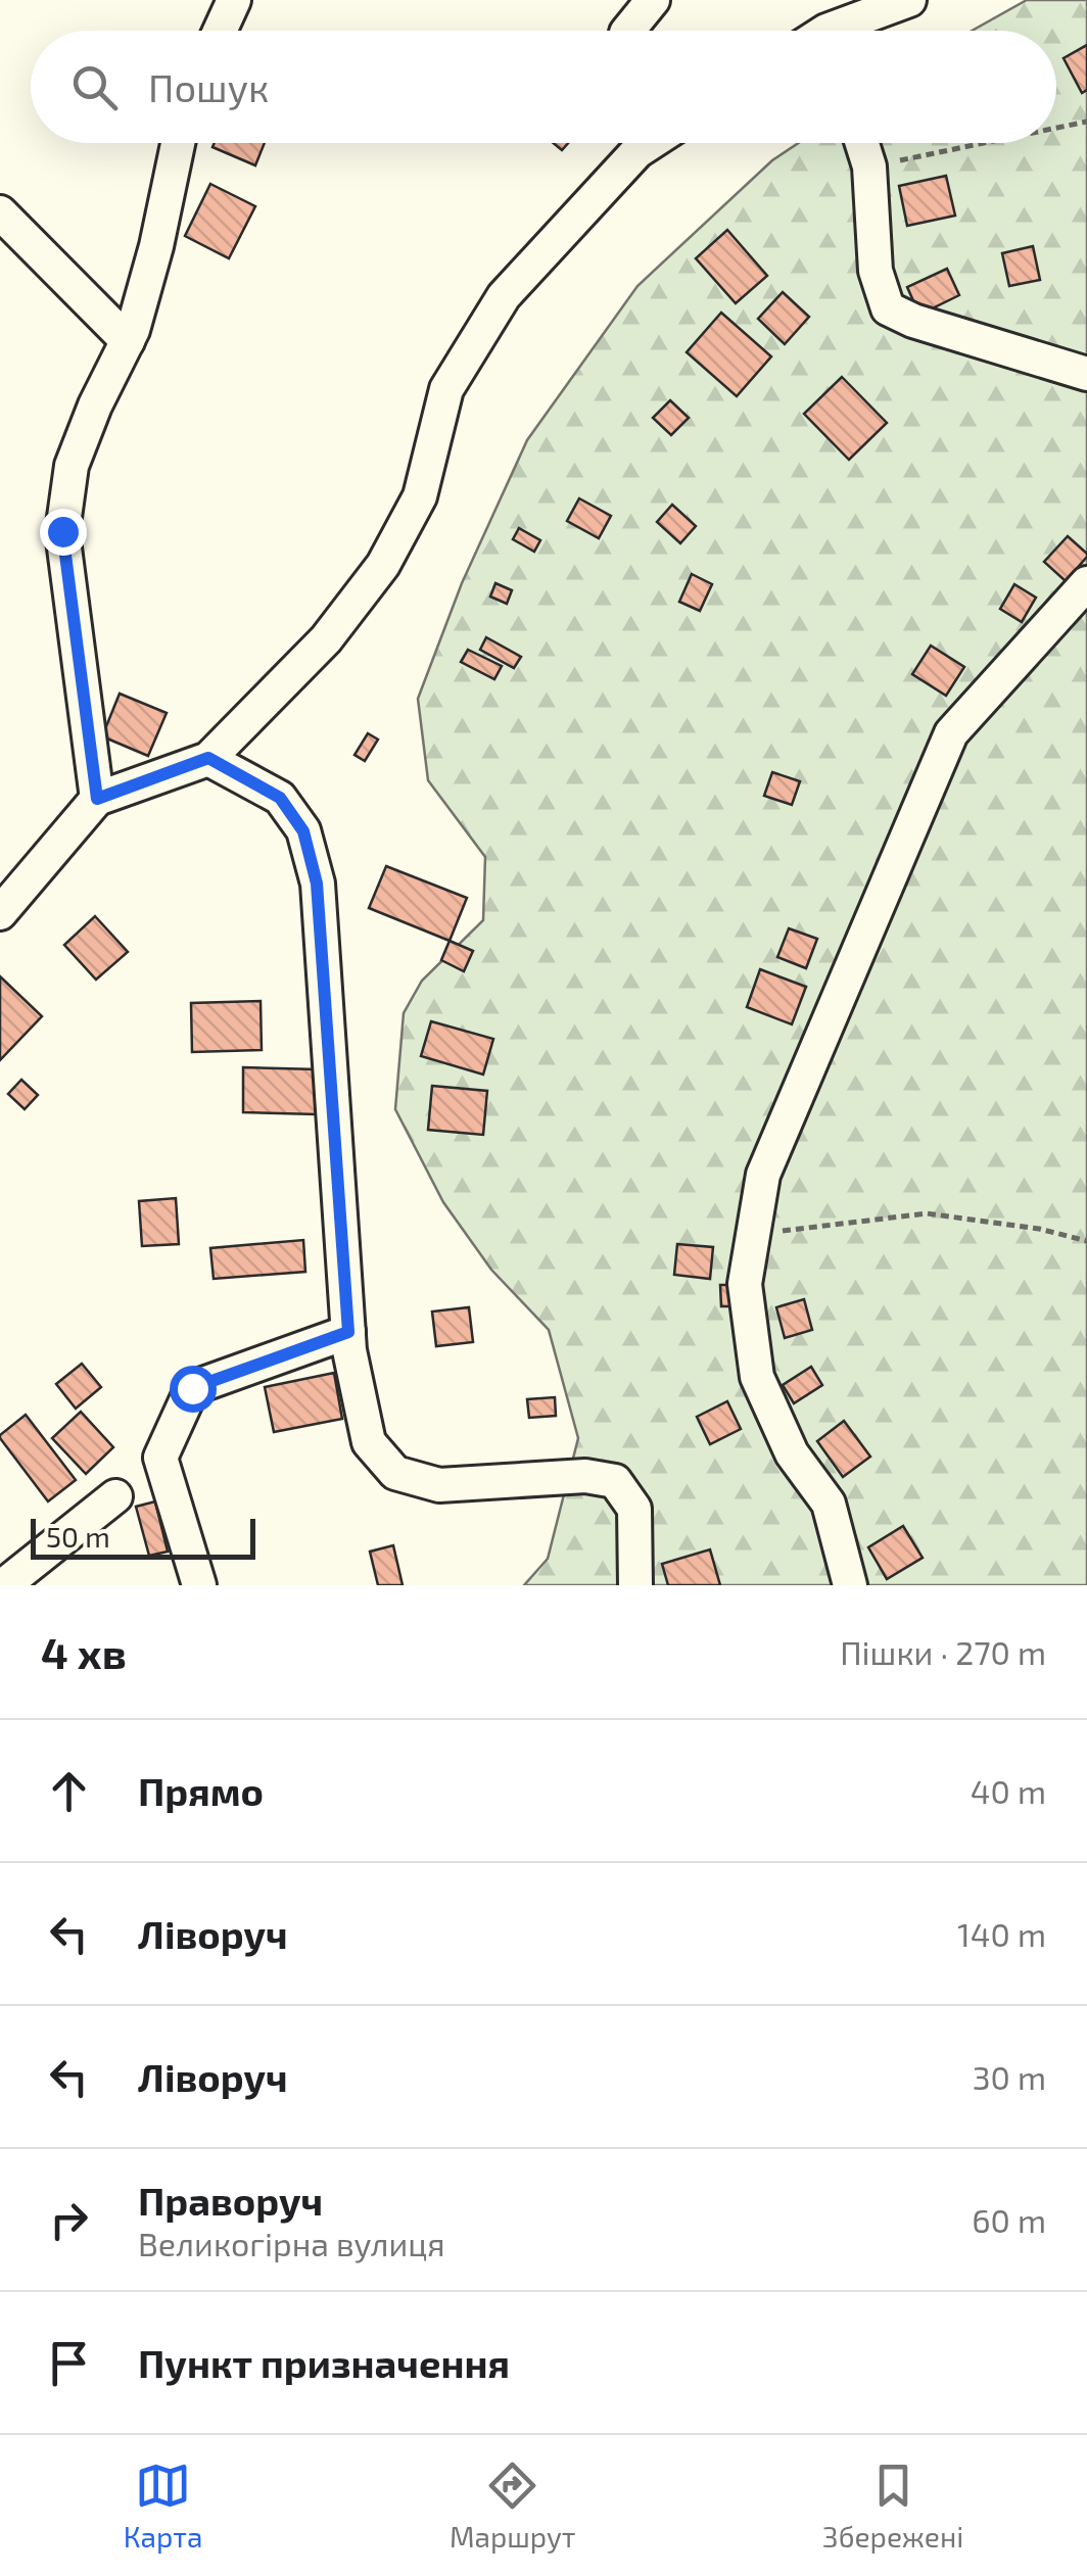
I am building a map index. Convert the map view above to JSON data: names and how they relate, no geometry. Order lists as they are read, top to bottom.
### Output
{
  "scale_bar": "50 m",
  "page": {
    "search": "Пошук",
    "scale": "50 m",
    "heading": ["4 хв", "Пішки · 270 m"],
    "list": [
      ["Прямо", "40 m"],
      ["Ліворуч", "140 m"],
      ["Ліворуч", "30 m"],
      ["Праворуч", "Великогірна вулиця", "60 m"],
      "Пункт призначення"
    ],
    "nav": ["Карта", "Маршрут", "Збережені"]
  }
}
